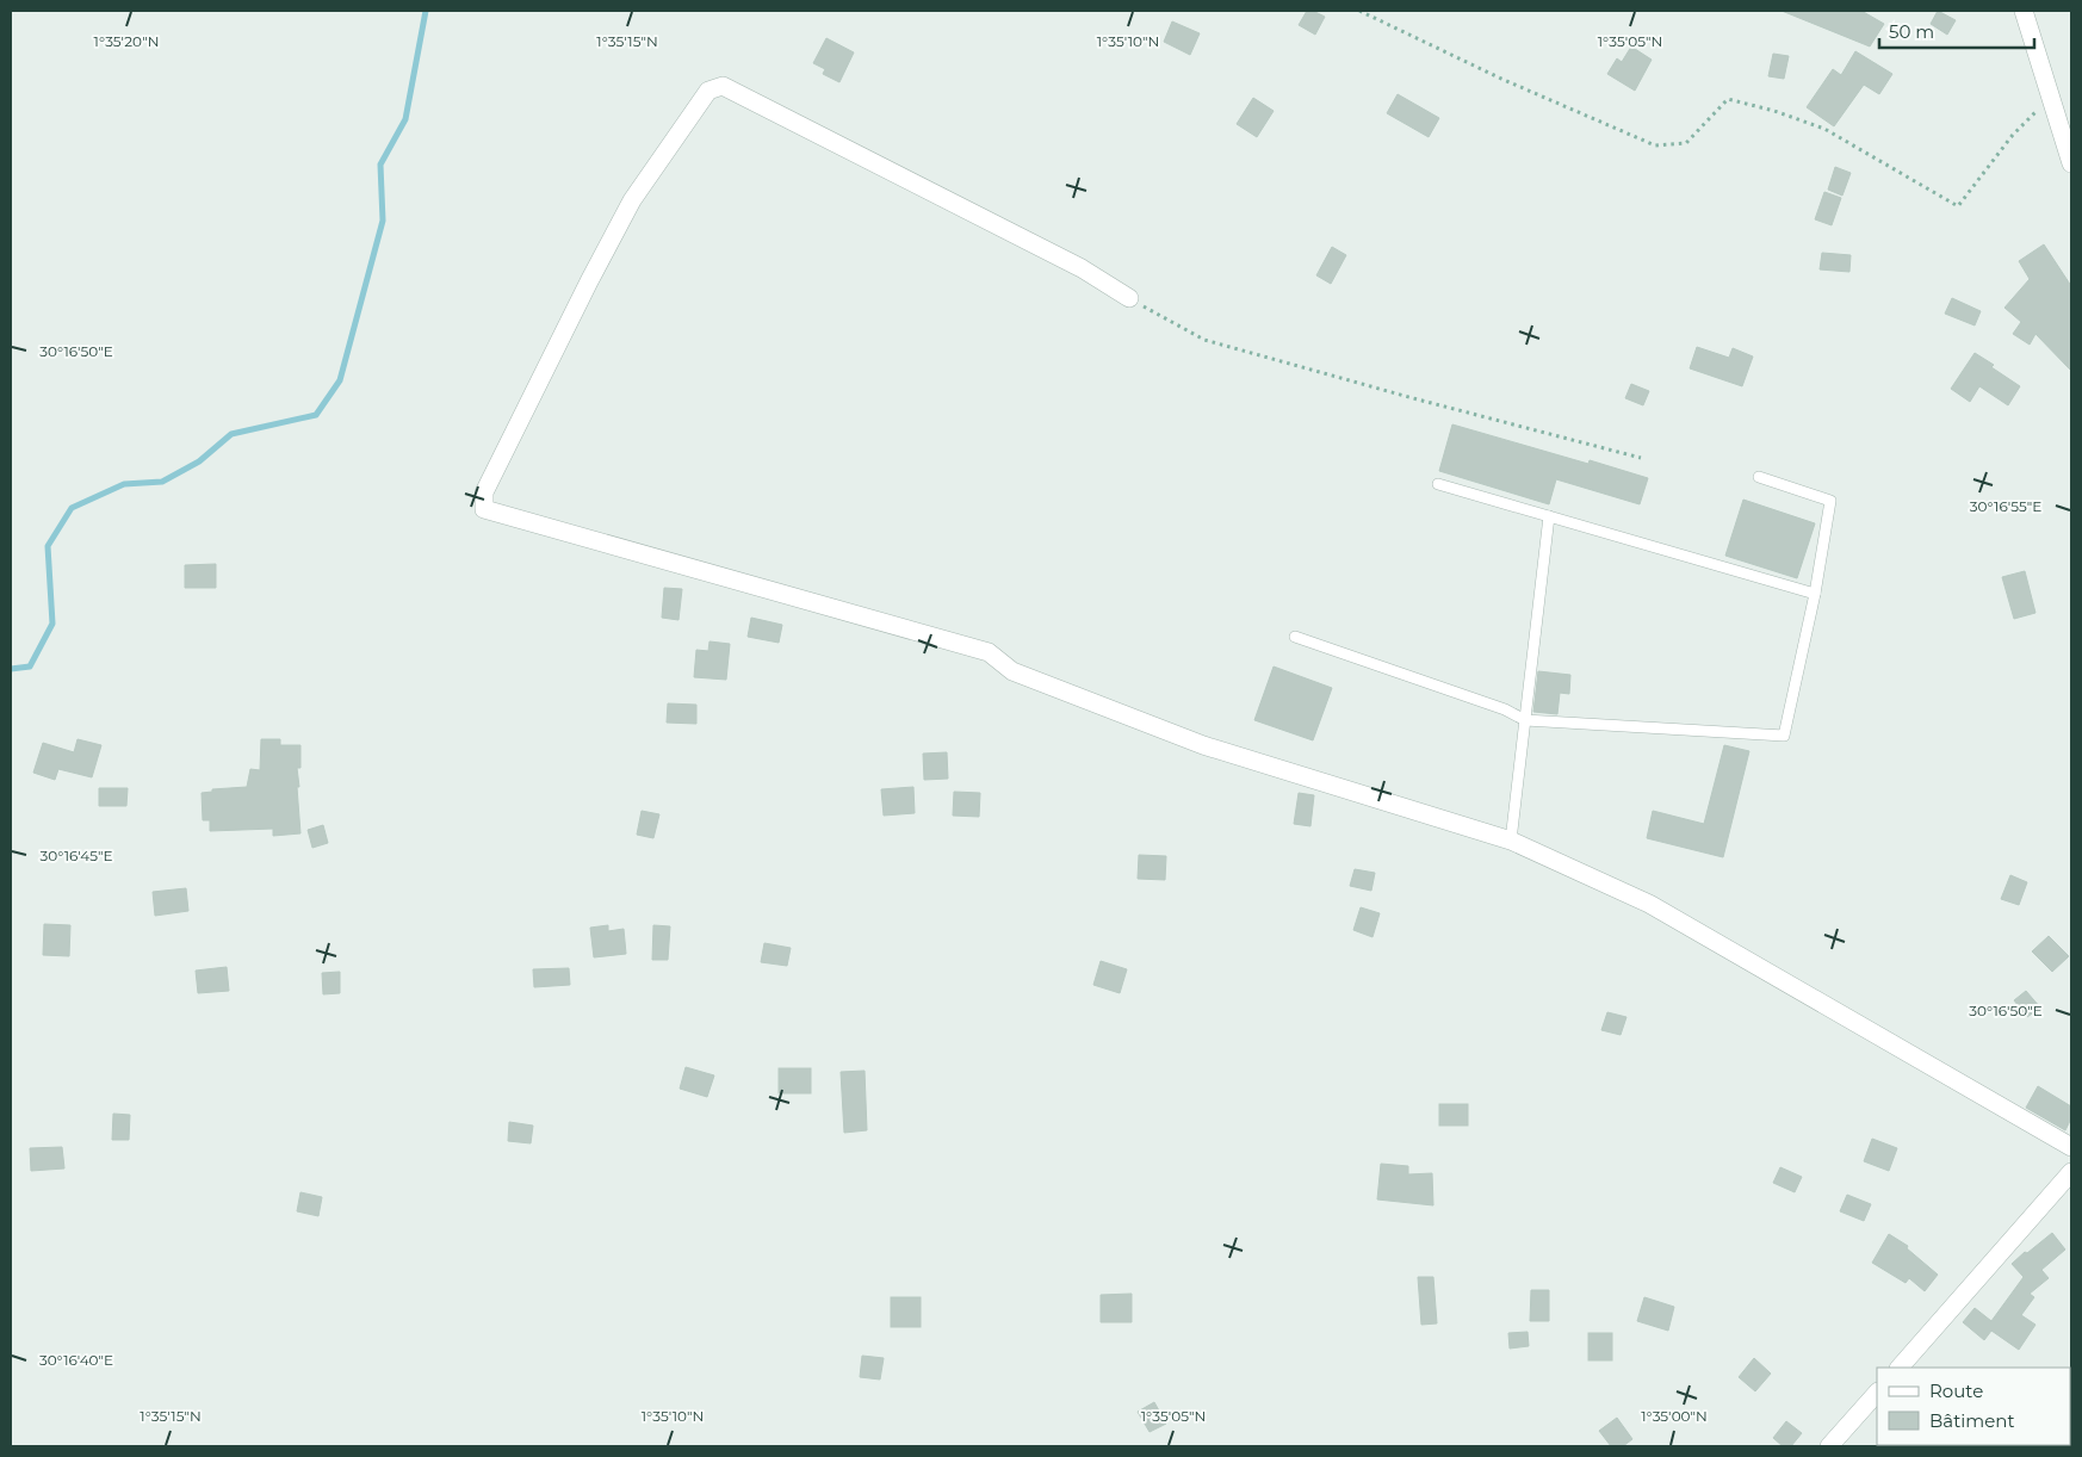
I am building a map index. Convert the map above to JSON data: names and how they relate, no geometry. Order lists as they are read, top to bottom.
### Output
{
  "legend": ["Route", "Bâtiment"],
  "scale_bar": "50 m",
  "coordinates": [
    "1°35'20\"N",
    "1°35'15\"N",
    "1°35'10\"N",
    "1°35'05\"N",
    "30°16'50\"E",
    "30°16'55\"E",
    "30°16'45\"E",
    "30°16'40\"E",
    "1°35'00\"N"
  ]
}
